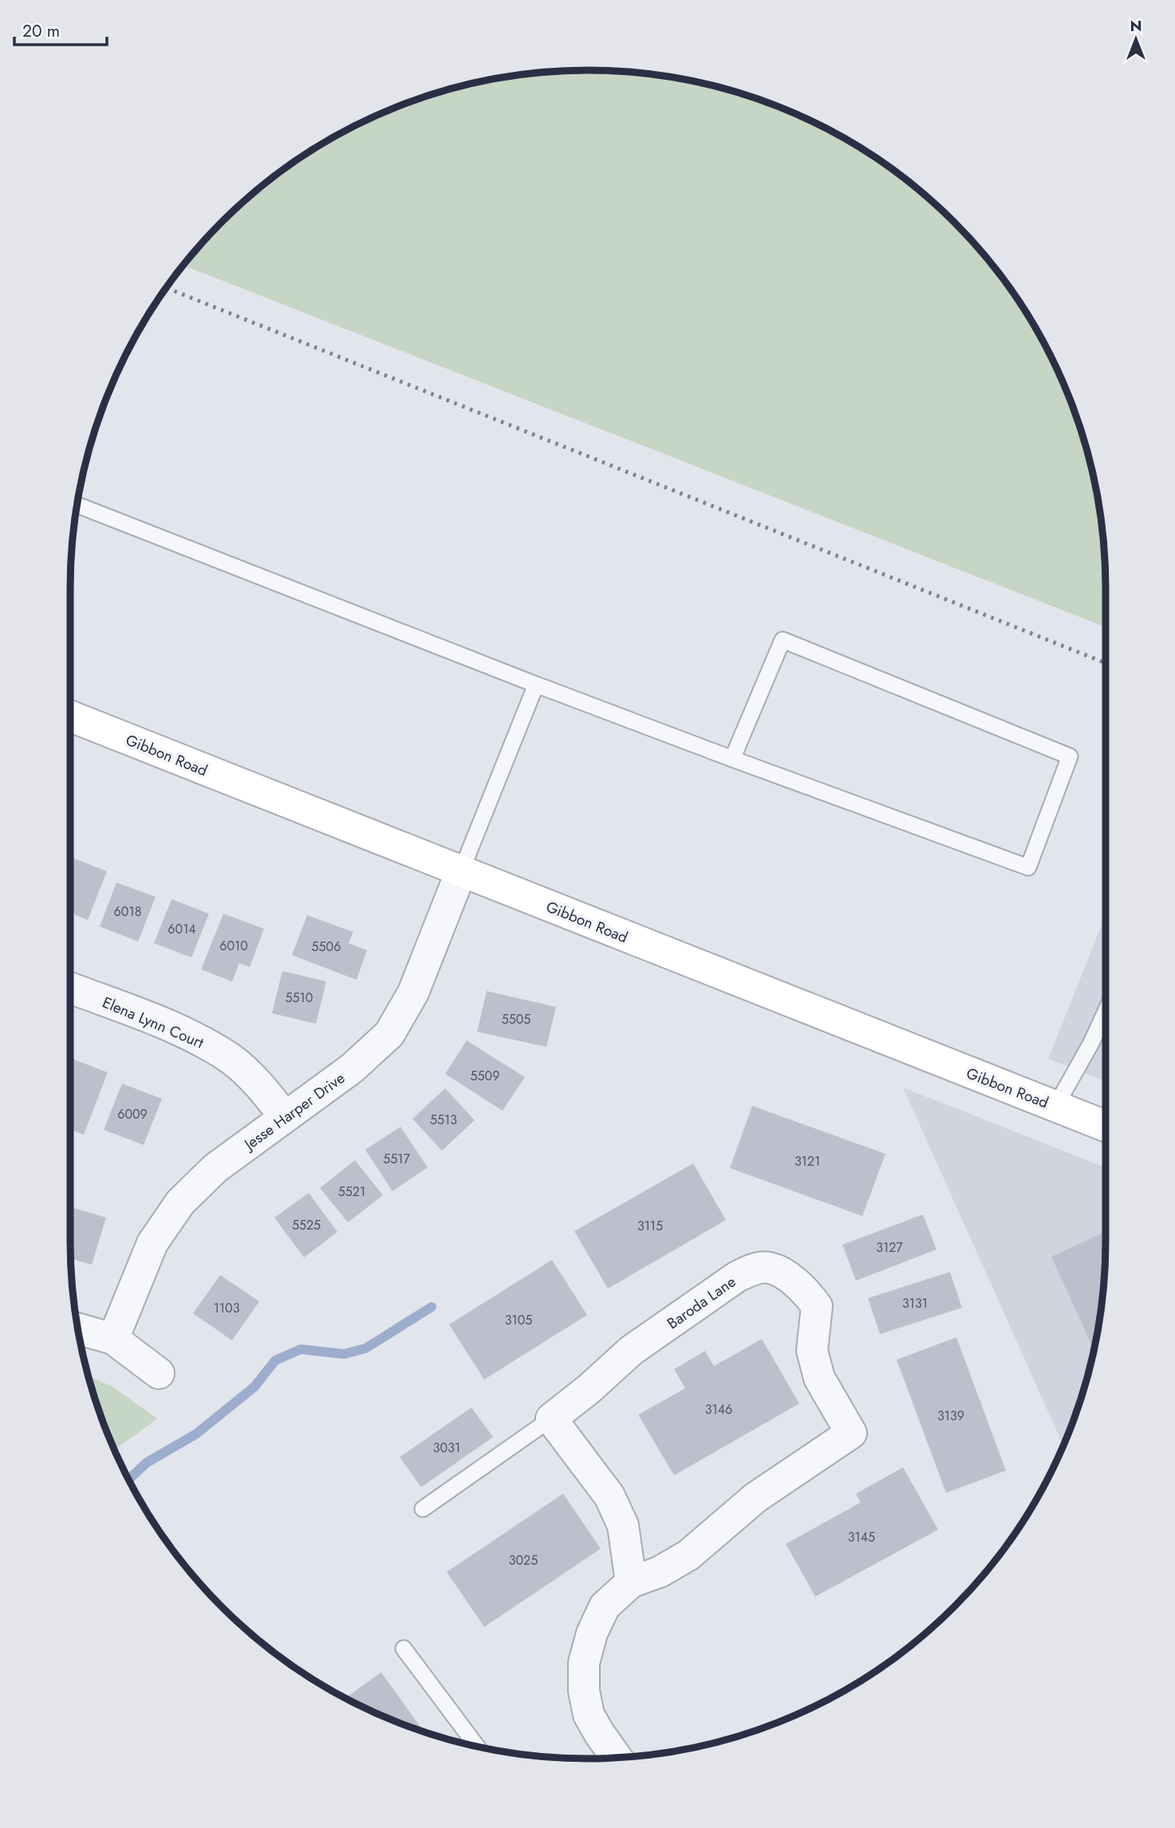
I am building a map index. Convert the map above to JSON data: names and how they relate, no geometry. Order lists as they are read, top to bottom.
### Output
{
  "streets": {
    "main road": ["Gibbon Road"],
    "street": ["Elena Lynn Court", "Jesse Harper Drive", "Baroda Lane"]
  },
  "crossings": [
    ["Gibbon Road", "Jesse Harper Drive"],
    ["Elena Lynn Court", "Jesse Harper Drive"]
  ],
  "house_numbers": [
    "6018",
    "6014",
    "6010",
    "5506",
    "5510",
    "5505",
    "5509",
    "6009",
    "5513",
    "5517",
    "3121",
    "5521",
    "5525",
    "3115",
    "3127",
    "3131",
    "1103",
    "3105",
    "3146",
    "3139",
    "3031",
    "3145",
    "3025"
  ],
  "scale_bar": "20 m",
  "north": "top"
}
